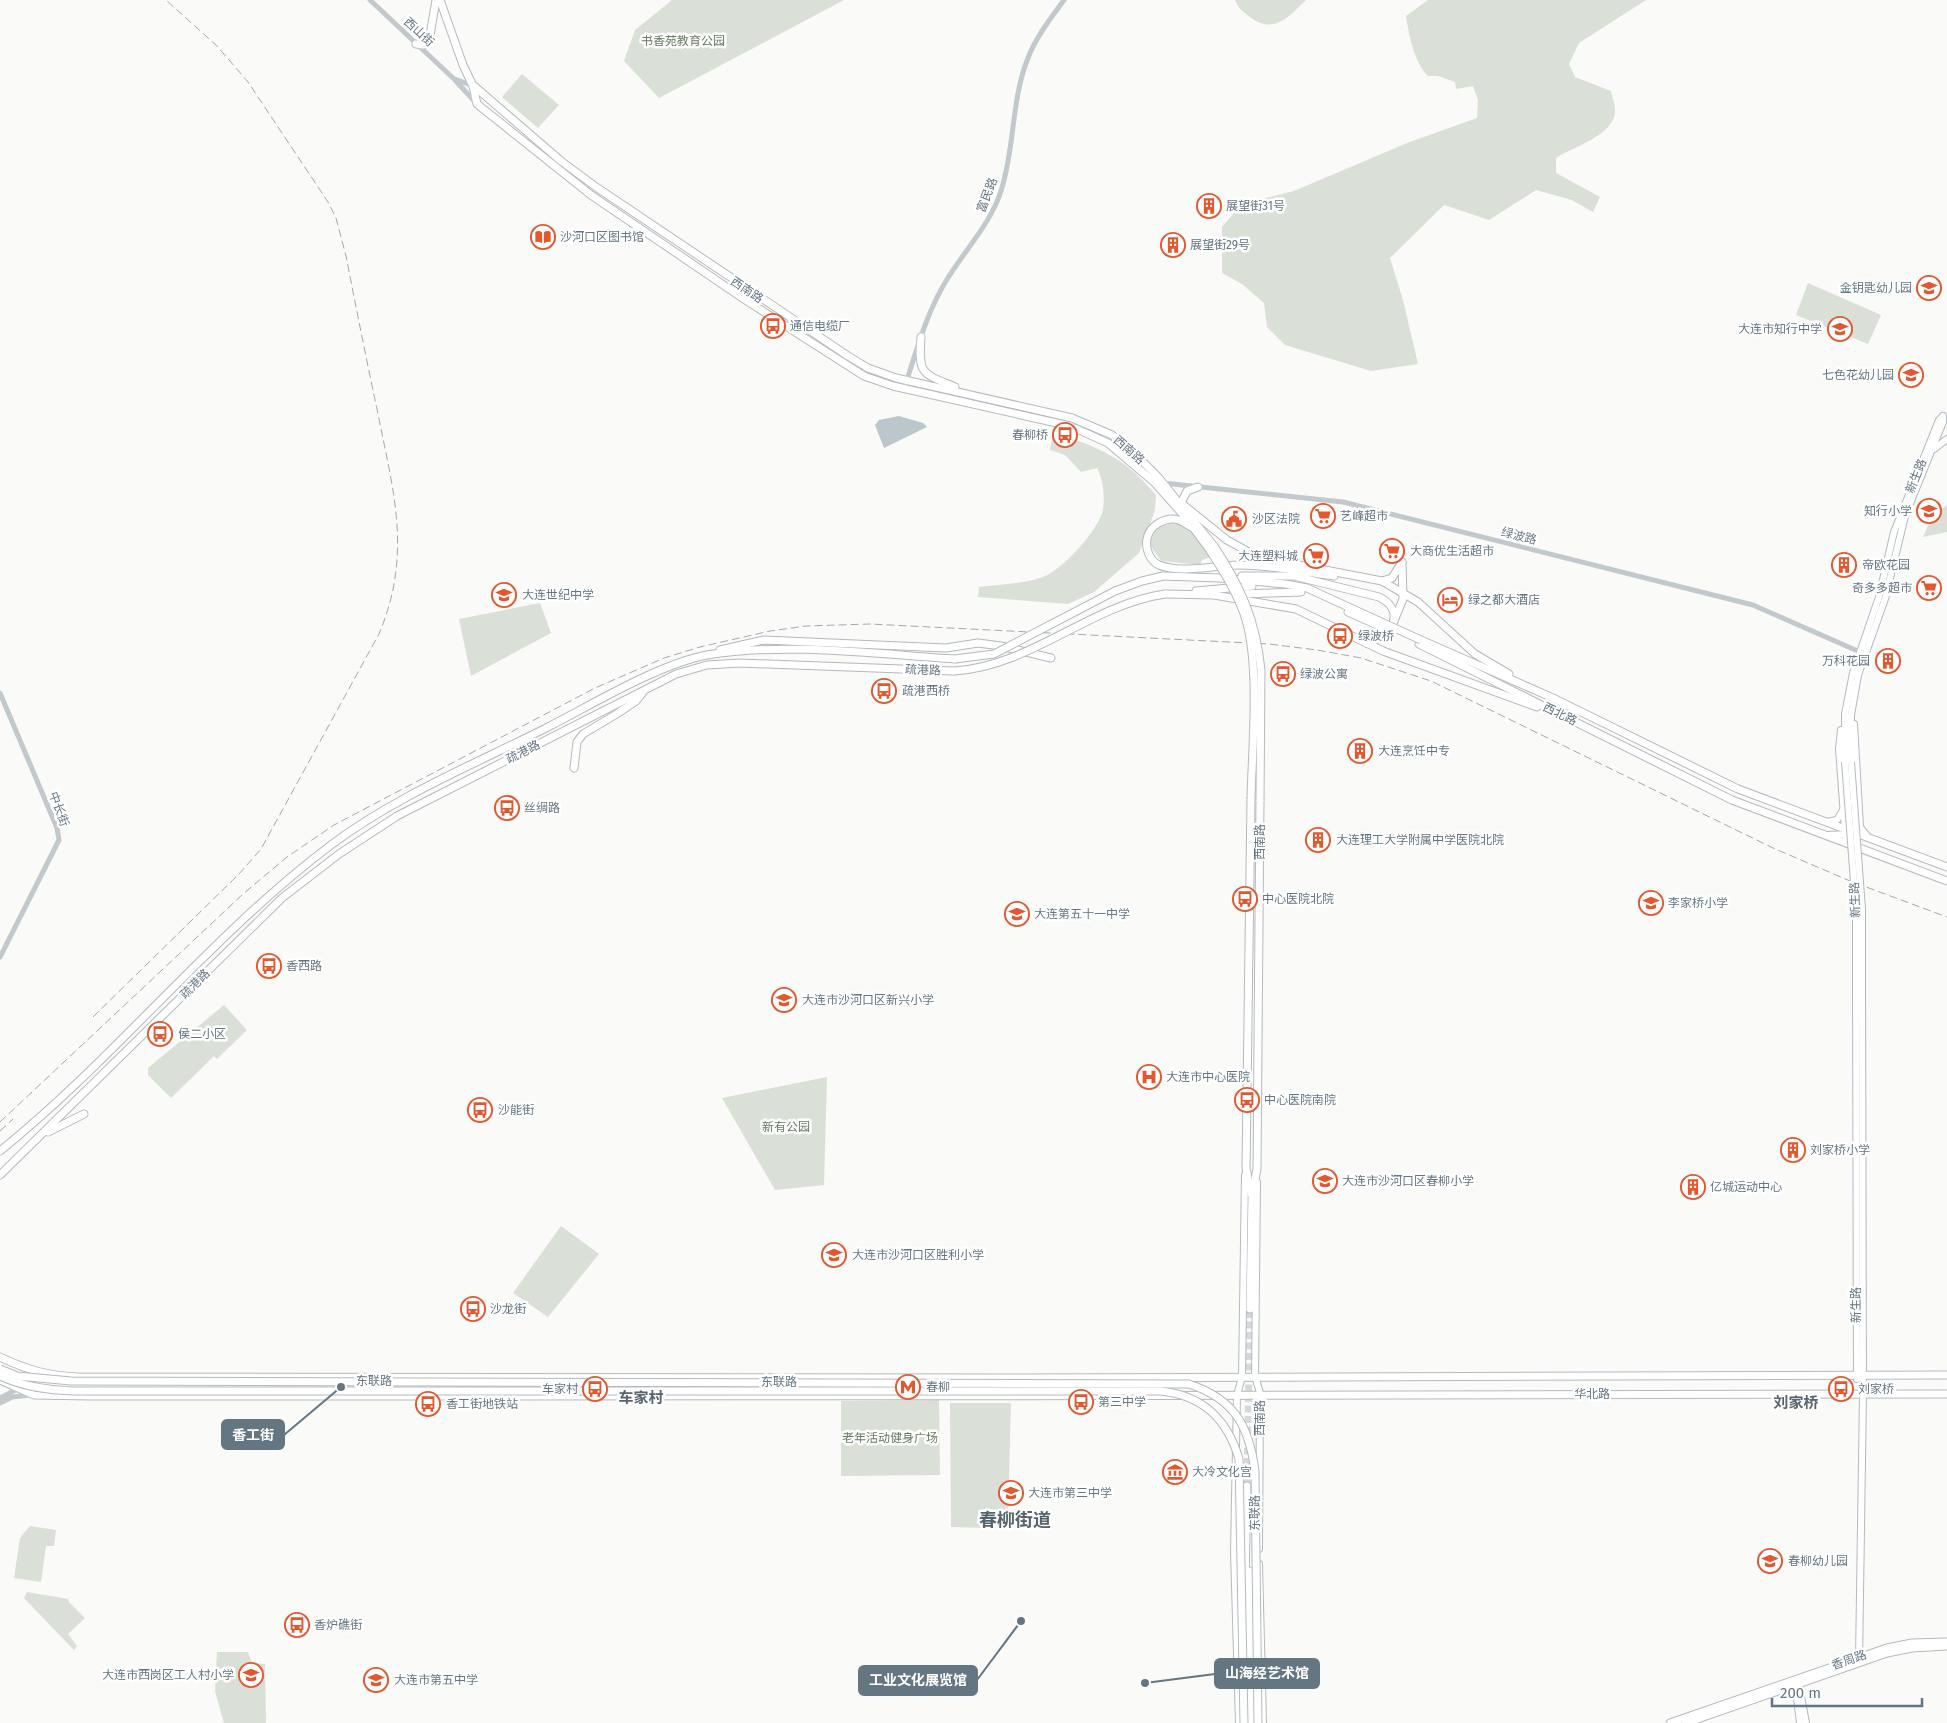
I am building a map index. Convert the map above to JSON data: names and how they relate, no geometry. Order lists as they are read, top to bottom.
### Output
{
  "streets": {
    "main road": [
      "西南路",
      "新生路",
      "疏港路",
      "西北路",
      "东联路",
      "华北路",
      "香周路"
    ],
    "street": [
      "西山街",
      "富民路",
      "绿波路",
      "中长街"
    ]
  },
  "crossings": [
    ["西山街", "西南路"],
    ["富民路", "西南路"],
    ["西南路", "绿波路"],
    ["西南路", "华北路"],
    ["新生路", "绿波路"],
    ["新生路", "华北路"],
    ["新生路", "香周路"],
    ["疏港路", "西北路"]
  ],
  "districts": ["车家村", "刘家桥", "春柳街道"],
  "parks": ["书香苑教育公园", "新有公园", "老年活动健身广场"],
  "places": {
    "building": [
      "展望街31号",
      "展望街29号",
      "帝欧花园",
      "万科花园",
      "大连烹饪中专",
      "大连理工大学附属中学医院北院",
      "刘家桥小学",
      "亿城运动中心"
    ],
    "library": ["沙河口区图书馆"],
    "school or university": [
      "金钥匙幼儿园",
      "大连市知行中学",
      "七色花幼儿园",
      "知行小学",
      "大连世纪中学",
      "李家桥小学",
      "大连第五十一中学",
      "大连市沙河口区新兴小学",
      "大连市沙河口区春柳小学",
      "大连市沙河口区胜利小学",
      "大连市第三中学",
      "春柳幼儿园",
      "大连市西岗区工人村小学",
      "大连市第五中学"
    ],
    "bus stop": [
      "通信电缆厂",
      "春柳桥",
      "绿波桥",
      "绿波公寓",
      "疏港西桥",
      "丝绸路",
      "中心医院北院",
      "香西路",
      "侯二小区",
      "中心医院南院",
      "沙能街",
      "沙龙街",
      "车家村",
      "刘家桥",
      "第三中学",
      "香工街地铁站",
      "香炉礁街"
    ],
    "supermarket": [
      "艺峰超市",
      "大商优生活超市",
      "大连塑料城",
      "奇多多超市"
    ],
    "public building": ["沙区法院"],
    "hotel": ["绿之都大酒店"],
    "hospital": ["大连市中心医院"],
    "other": ["香工街", "工业文化展览馆", "山海经艺术馆"],
    "metro station": ["春柳"],
    "museum": ["大冷文化宫"]
  },
  "scale_bar": "200 m"
}
